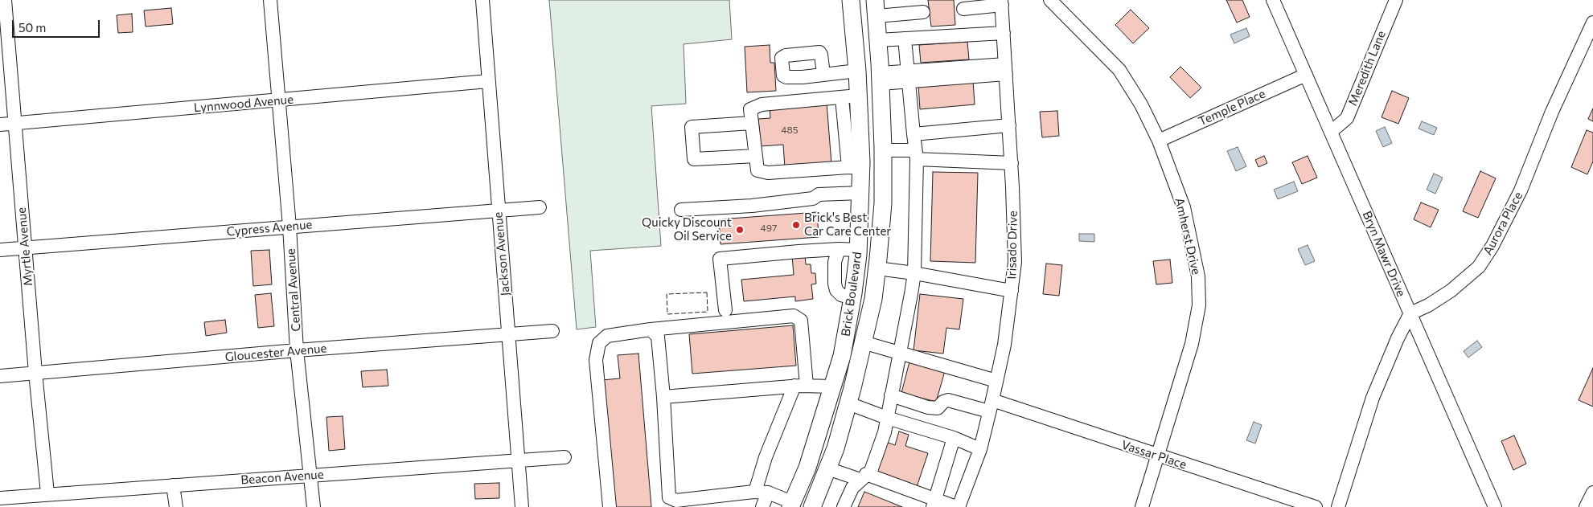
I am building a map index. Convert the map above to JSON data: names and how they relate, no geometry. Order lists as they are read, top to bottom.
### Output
{
  "streets": {
    "main road": ["Brick Boulevard"],
    "street": [
      "Meredith Lane",
      "Lynnwood Avenue",
      "Temple Place",
      "Aurora Place",
      "Cypress Avenue",
      "Amherst Drive",
      "Irisado Drive",
      "Myrtle Avenue",
      "Jackson Avenue",
      "Bryn Mawr Drive",
      "Central Avenue",
      "Gloucester Avenue",
      "Vassar Place",
      "Beacon Avenue"
    ]
  },
  "crossings": [
    ["Meredith Lane", "Bryn Mawr Drive"],
    ["Lynnwood Avenue", "Myrtle Avenue"],
    ["Lynnwood Avenue", "Jackson Avenue"],
    ["Lynnwood Avenue", "Central Avenue"],
    ["Temple Place", "Amherst Drive"],
    ["Temple Place", "Bryn Mawr Drive"],
    ["Aurora Place", "Bryn Mawr Drive"],
    ["Cypress Avenue", "Myrtle Avenue"],
    ["Cypress Avenue", "Jackson Avenue"],
    ["Cypress Avenue", "Central Avenue"],
    ["Amherst Drive", "Vassar Place"],
    ["Irisado Drive", "Vassar Place"],
    ["Myrtle Avenue", "Gloucester Avenue"],
    ["Myrtle Avenue", "Beacon Avenue"],
    ["Jackson Avenue", "Gloucester Avenue"],
    ["Jackson Avenue", "Beacon Avenue"],
    ["Central Avenue", "Gloucester Avenue"],
    ["Central Avenue", "Beacon Avenue"]
  ],
  "places": ["Brick's Best Car Care Center", "Quicky Discount Oil Service"],
  "house_numbers": ["485", "497"],
  "scale_bar": "50 m"
}
